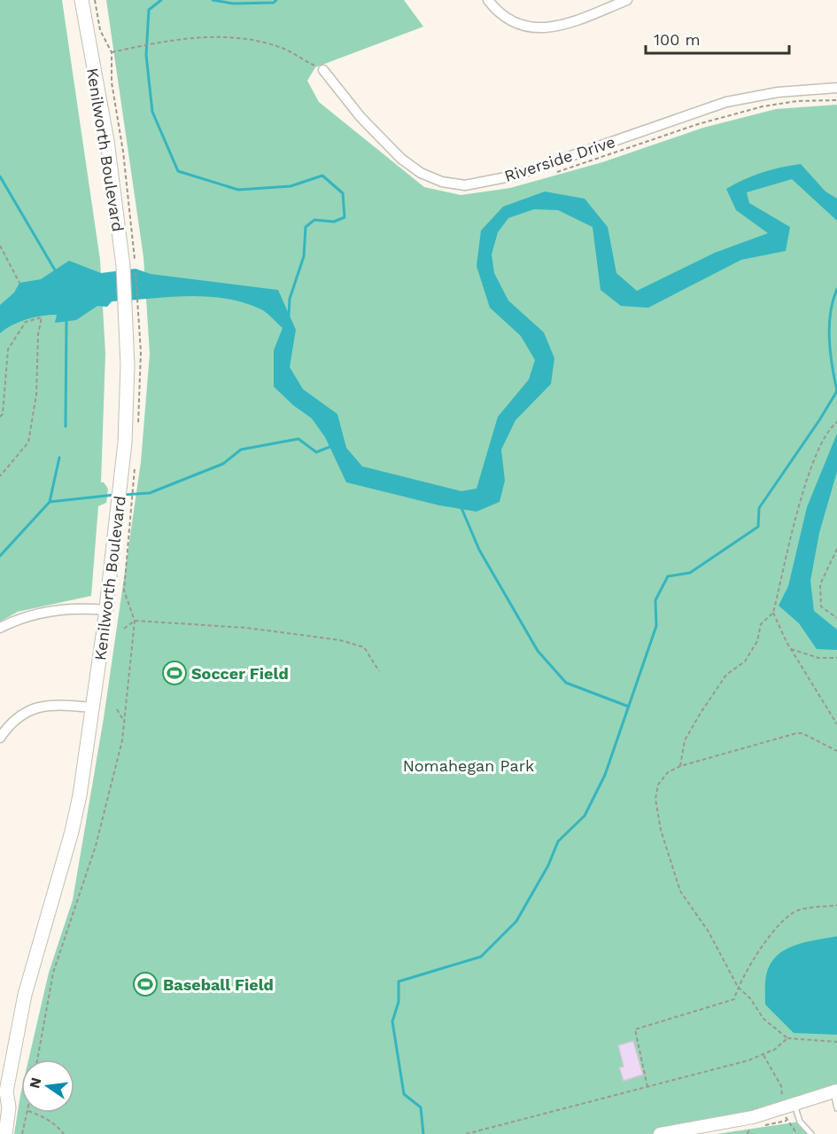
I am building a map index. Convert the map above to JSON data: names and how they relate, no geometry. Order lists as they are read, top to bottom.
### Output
{
  "streets": {
    "main road": ["Kenilworth Boulevard"],
    "street": ["Riverside Drive"]
  },
  "parks": ["Nomahegan Park"],
  "places": {
    "sports": ["Soccer Field", "Baseball Field"]
  },
  "scale_bar": "100 m",
  "north": "left"
}
